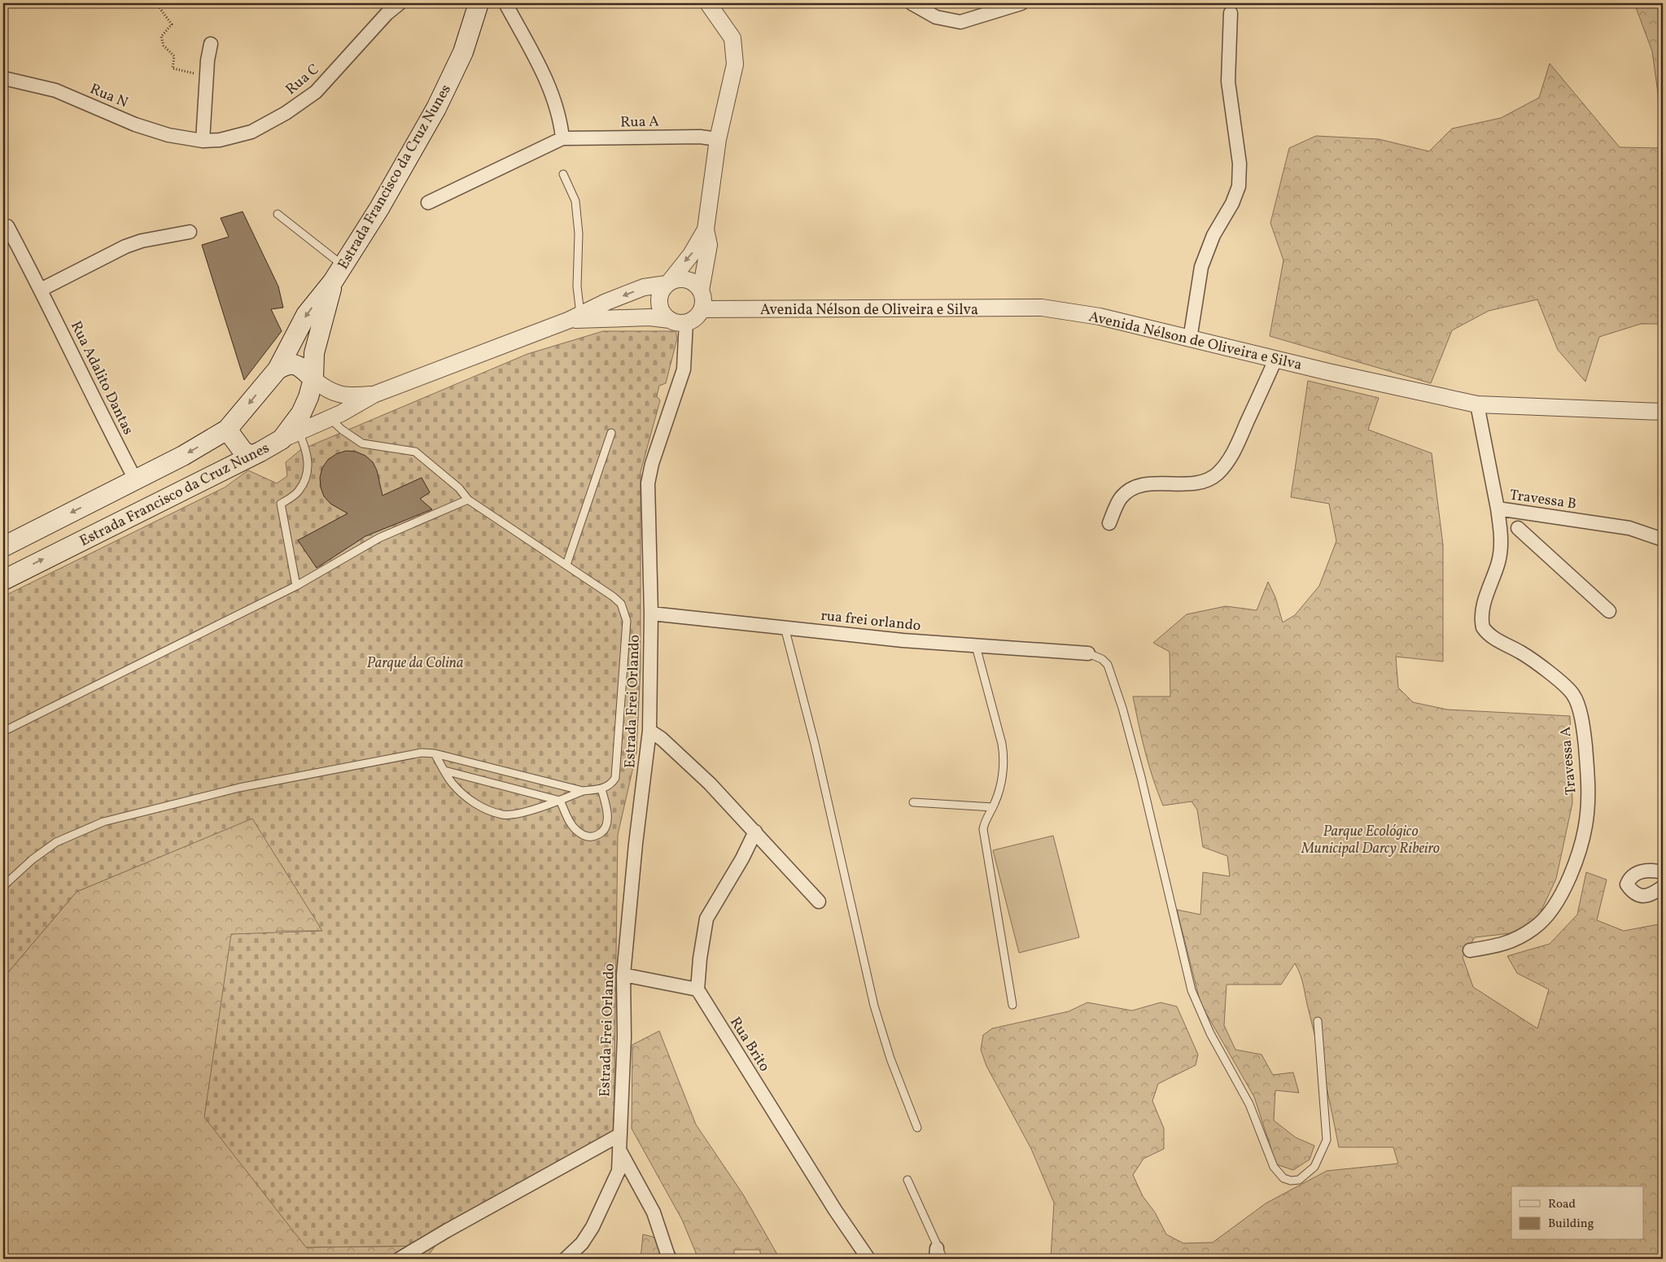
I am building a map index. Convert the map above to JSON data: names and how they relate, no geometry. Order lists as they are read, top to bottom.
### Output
{
  "streets": {
    "main road": ["Estrada Francisco da Cruz Nunes"],
    "street": [
      "Rua C",
      "Rua N",
      "Rua A",
      "Avenida Nélson de Oliveira e Silva",
      "Rua Adalito Dantas",
      "Travessa B",
      "rua frei orlando",
      "Estrada Frei Orlando",
      "Travessa A",
      "Rua Brito"
    ]
  },
  "crossings": [
    ["Rua C", "Rua N"],
    ["Estrada Francisco da Cruz Nunes", "Rua Adalito Dantas"],
    ["Avenida Nélson de Oliveira e Silva", "Travessa B"],
    ["Avenida Nélson de Oliveira e Silva", "Estrada Frei Orlando"],
    ["Travessa B", "Travessa A"],
    ["rua frei orlando", "Estrada Frei Orlando"]
  ],
  "parks": ["Parque da Colina", "Parque Ecológico Municipal Darcy Ribeiro"],
  "legend": ["Road", "Building"]
}
